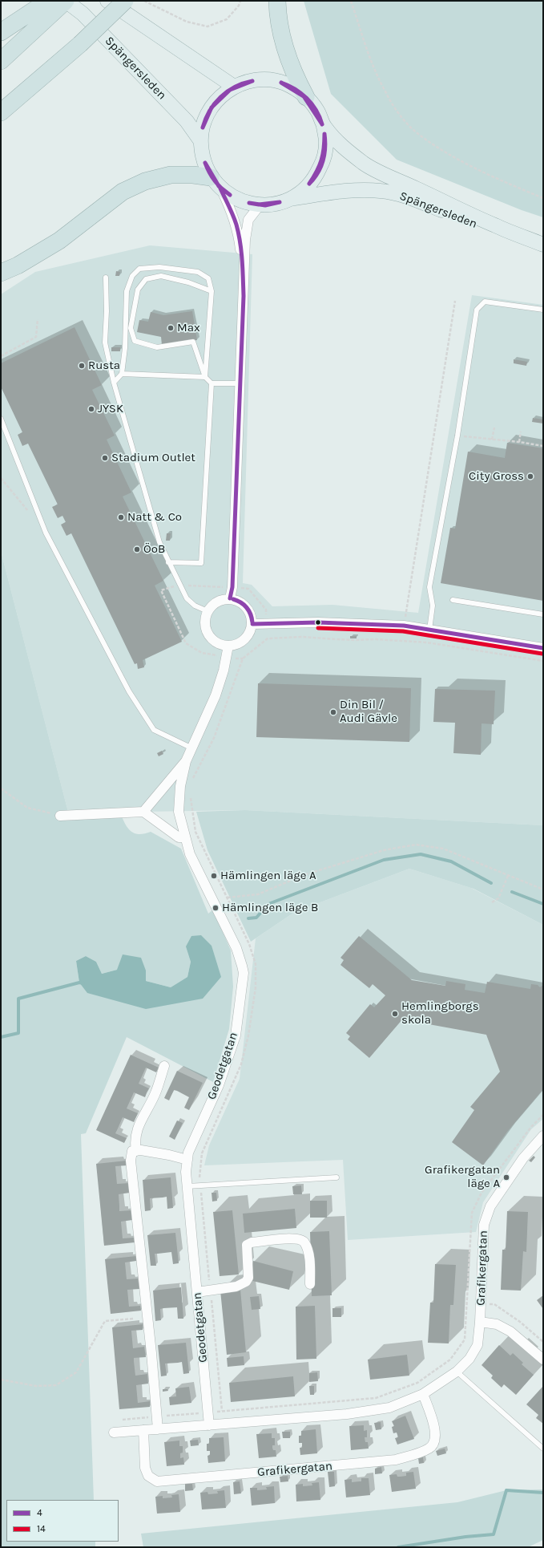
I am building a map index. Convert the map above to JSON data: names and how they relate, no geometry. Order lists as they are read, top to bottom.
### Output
{
  "streets": {
    "main road": ["Spängersleden"],
    "street": ["Geodetgatan", "Grafikergatan"]
  },
  "crossings": [
    ["Geodetgatan", "Grafikergatan"]
  ],
  "places": [
    "Max",
    "Rusta",
    "JYSK",
    "Stadium Outlet",
    "City Gross",
    "Natt & Co",
    "ÖoB",
    "Din Bil / Audi Gävle",
    "Hämlingen läge A",
    "Hämlingen läge B",
    "Hemlingborgs skola",
    "Grafikergatan läge A"
  ],
  "lines": ["transit line 4", "transit line 14"],
  "legend": ["4", "14"]
}
